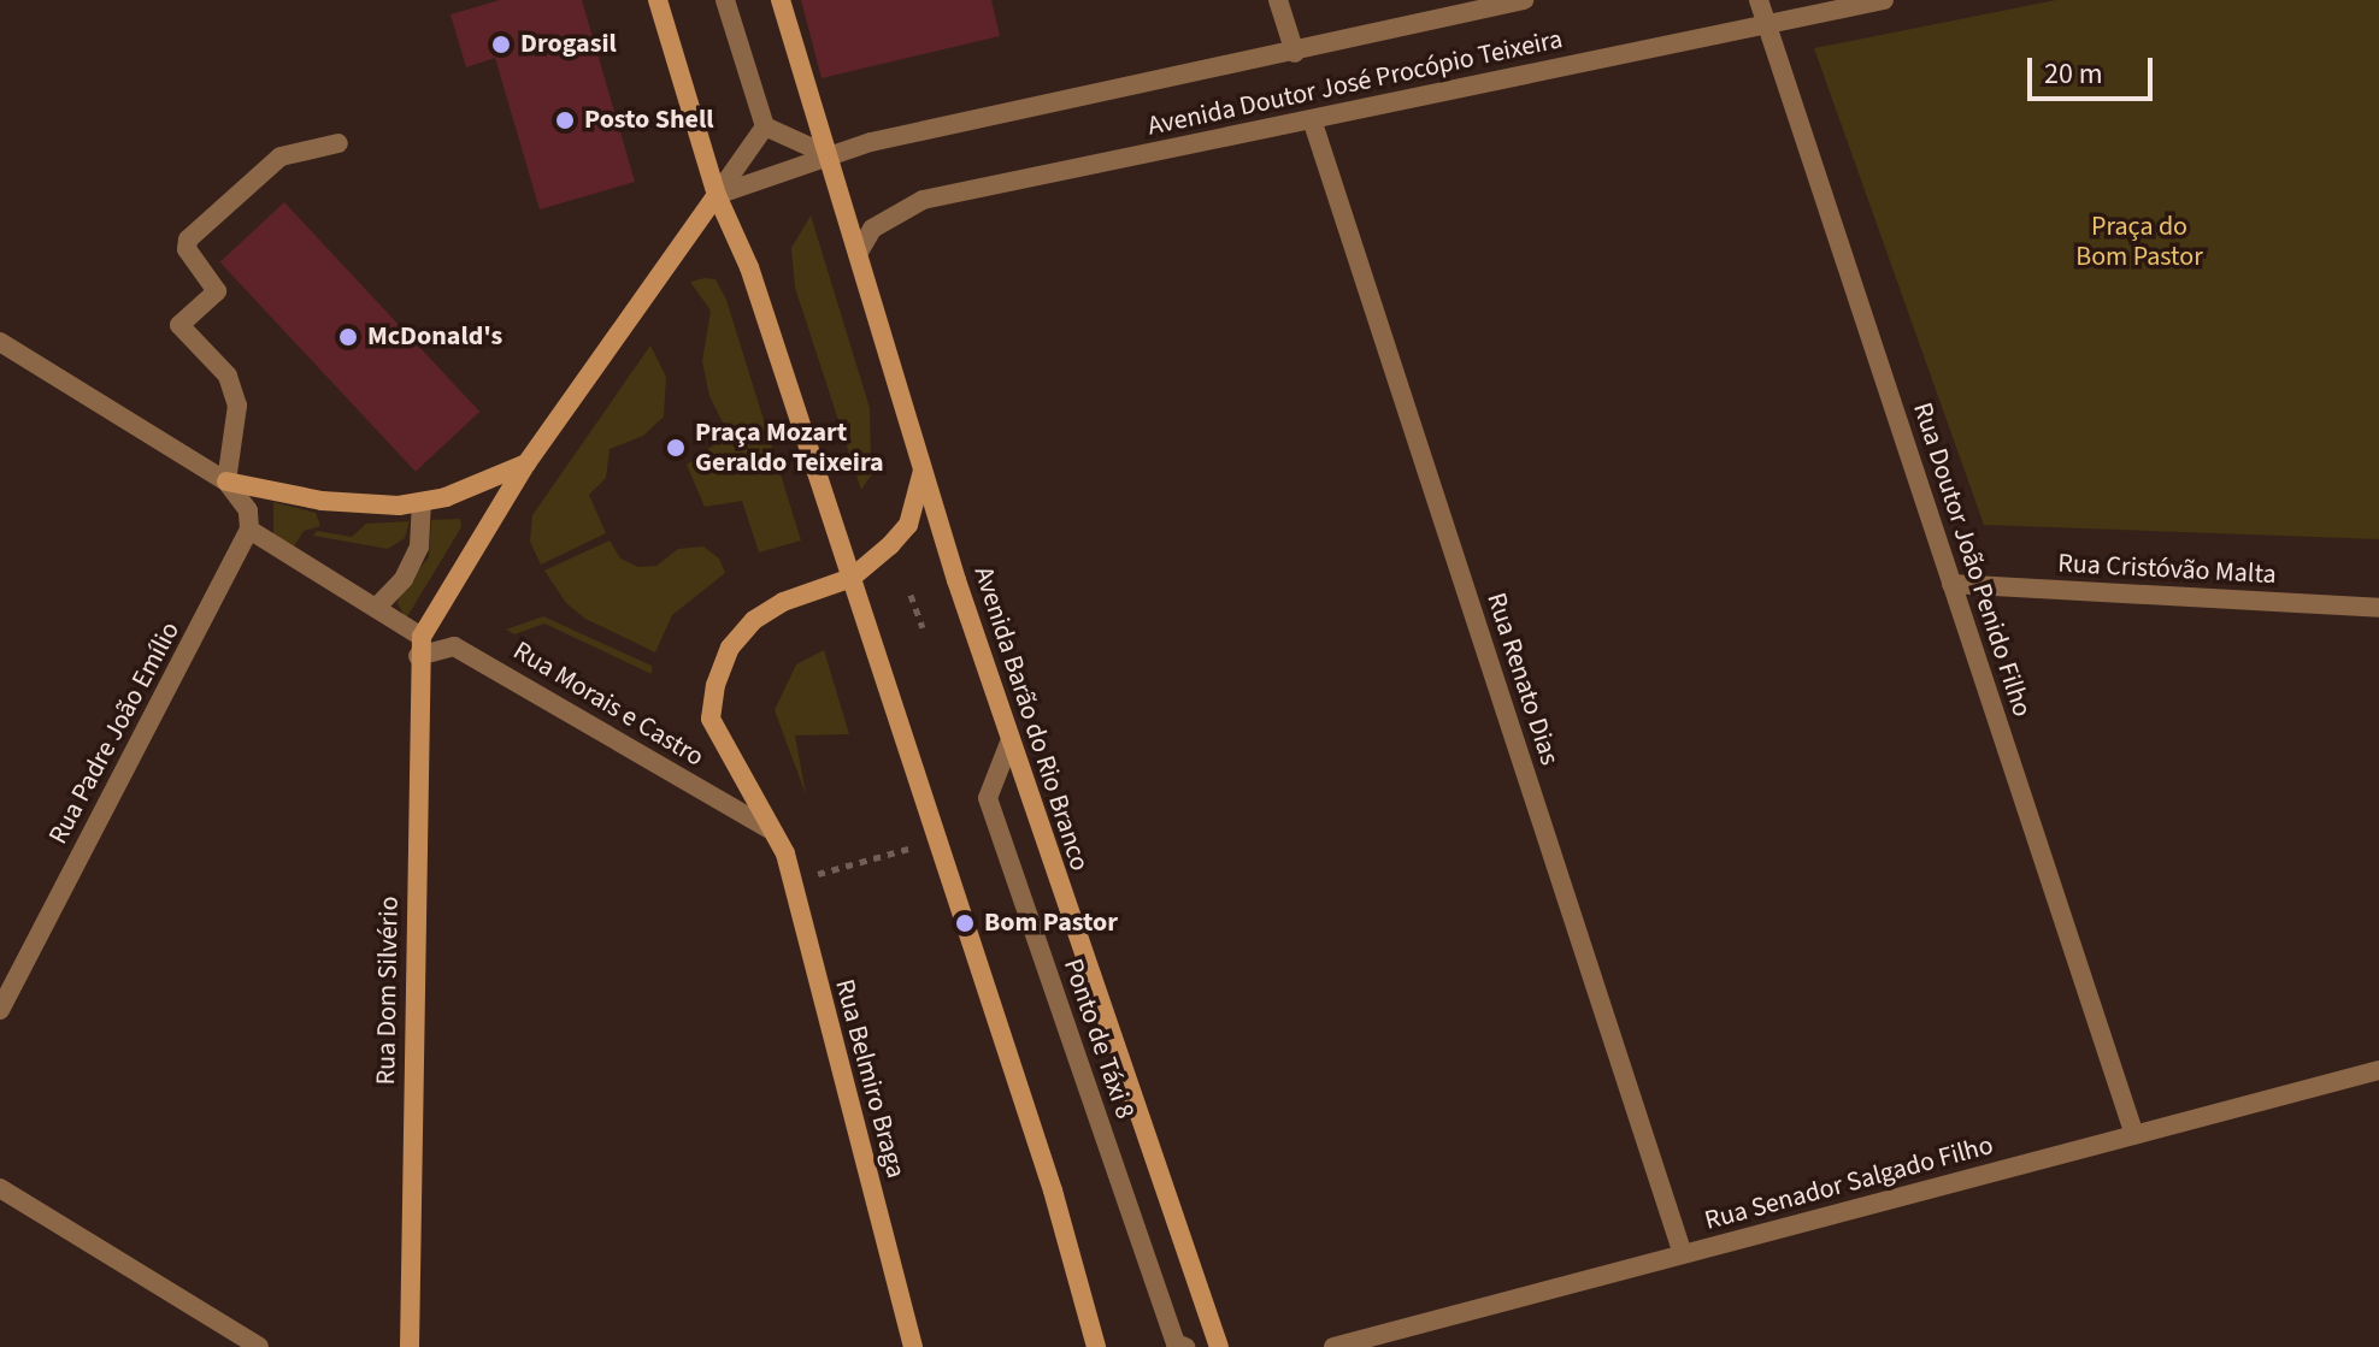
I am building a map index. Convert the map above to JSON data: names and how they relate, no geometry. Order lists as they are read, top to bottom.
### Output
{
  "streets": {
    "main road": ["Avenida Barão do Rio Branco", "Rua Dom Silvério", "Rua Belmiro Braga"],
    "street": [
      "Avenida Doutor José Procópio Teixeira",
      "Rua Doutor João Penido Filho",
      "Rua Cristóvão Malta",
      "Rua Renato Dias",
      "Rua Morais e Castro",
      "Rua Padre João Emílio",
      "Ponto de Táxi 8",
      "Rua Senador Salgado Filho"
    ]
  },
  "crossings": [
    ["Avenida Doutor José Procópio Teixeira", "Rua Doutor João Penido Filho"],
    ["Avenida Doutor José Procópio Teixeira", "Rua Renato Dias"],
    ["Avenida Doutor José Procópio Teixeira", "Avenida Barão do Rio Branco"],
    ["Rua Doutor João Penido Filho", "Rua Cristóvão Malta"],
    ["Rua Doutor João Penido Filho", "Rua Senador Salgado Filho"],
    ["Rua Renato Dias", "Rua Senador Salgado Filho"],
    ["Rua Morais e Castro", "Rua Dom Silvério"],
    ["Rua Morais e Castro", "Rua Belmiro Braga"],
    ["Avenida Barão do Rio Branco", "Ponto de Táxi 8"]
  ],
  "parks": ["Praça do Bom Pastor"],
  "places": [
    "Drogasil",
    "Posto Shell",
    "McDonald's",
    "Praça Mozart Geraldo Teixeira",
    "Bom Pastor"
  ],
  "scale_bar": "20 m"
}
